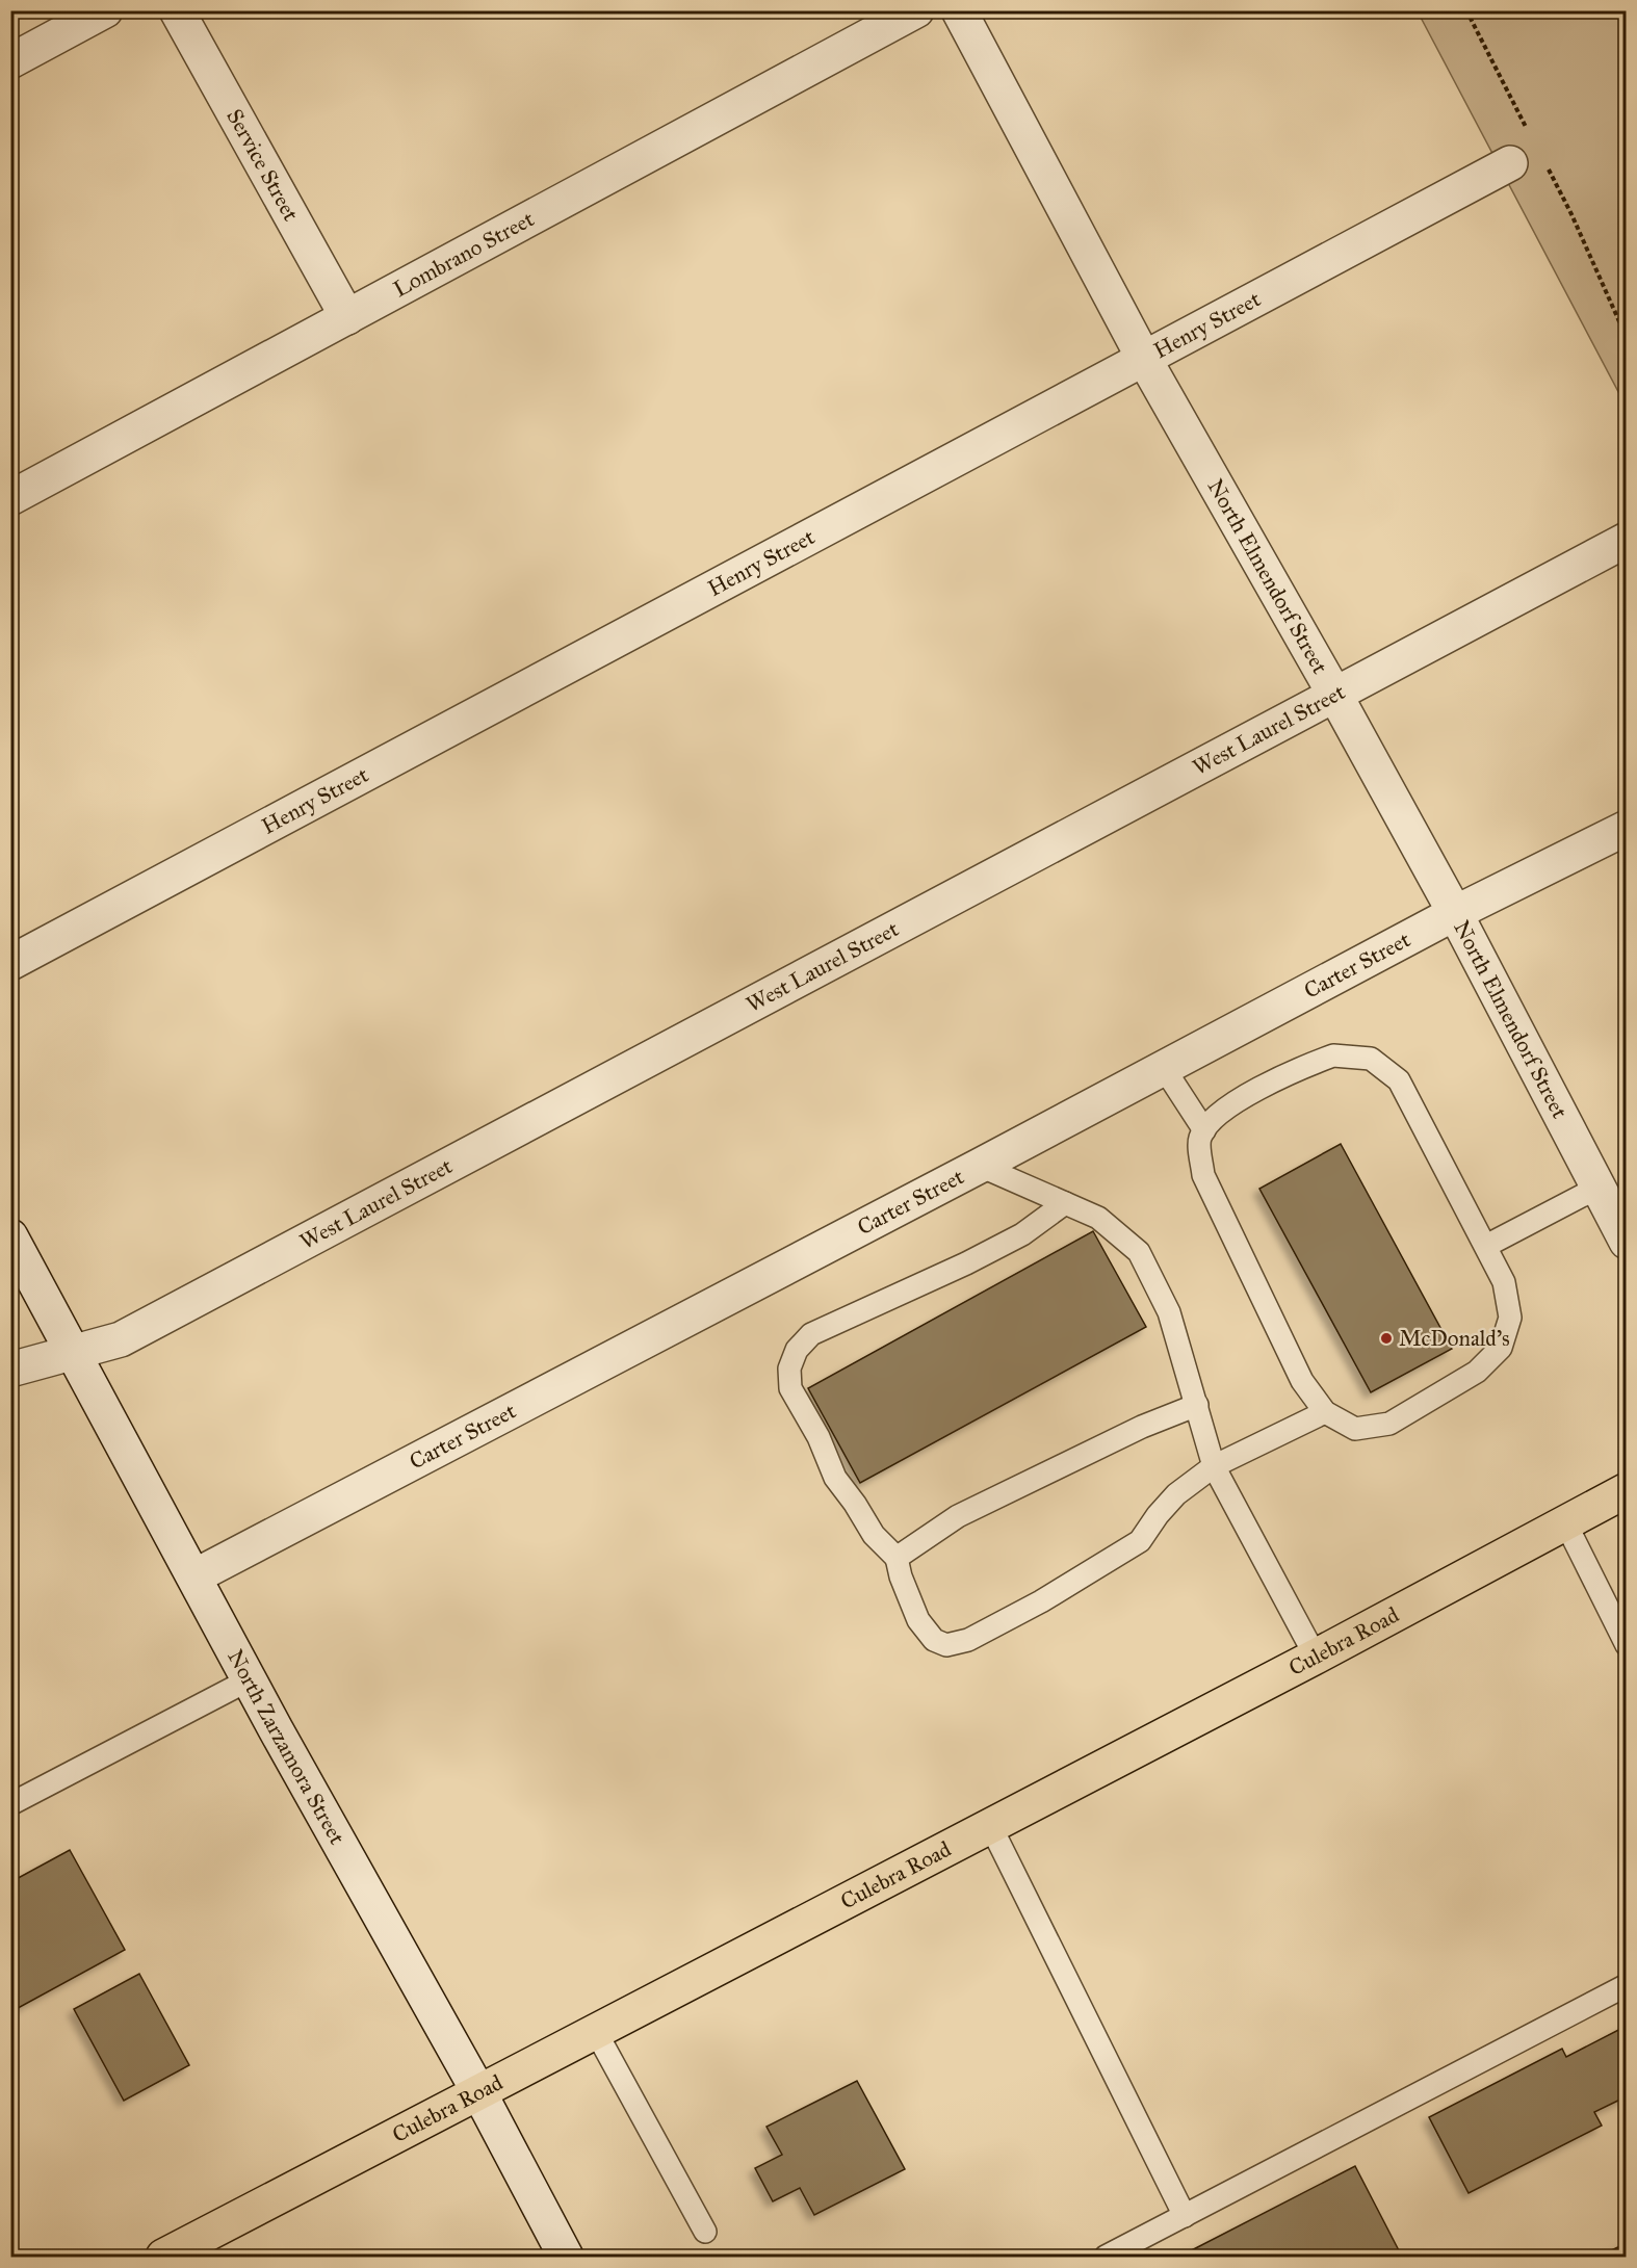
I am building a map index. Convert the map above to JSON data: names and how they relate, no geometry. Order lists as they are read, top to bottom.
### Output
{
  "streets": {
    "main road": ["Culebra Road"],
    "street": [
      "Service Street",
      "Lombrano Street",
      "Henry Street",
      "North Elmendorf Street",
      "West Laurel Street",
      "Carter Street",
      "North Zarzamora Street"
    ]
  },
  "crossings": [
    ["Service Street", "Lombrano Street"],
    ["Henry Street", "North Elmendorf Street"],
    ["North Elmendorf Street", "West Laurel Street"],
    ["North Elmendorf Street", "Carter Street"],
    ["West Laurel Street", "North Zarzamora Street"],
    ["Carter Street", "North Zarzamora Street"],
    ["Culebra Road", "North Zarzamora Street"]
  ],
  "places": ["McDonald's"]
}
